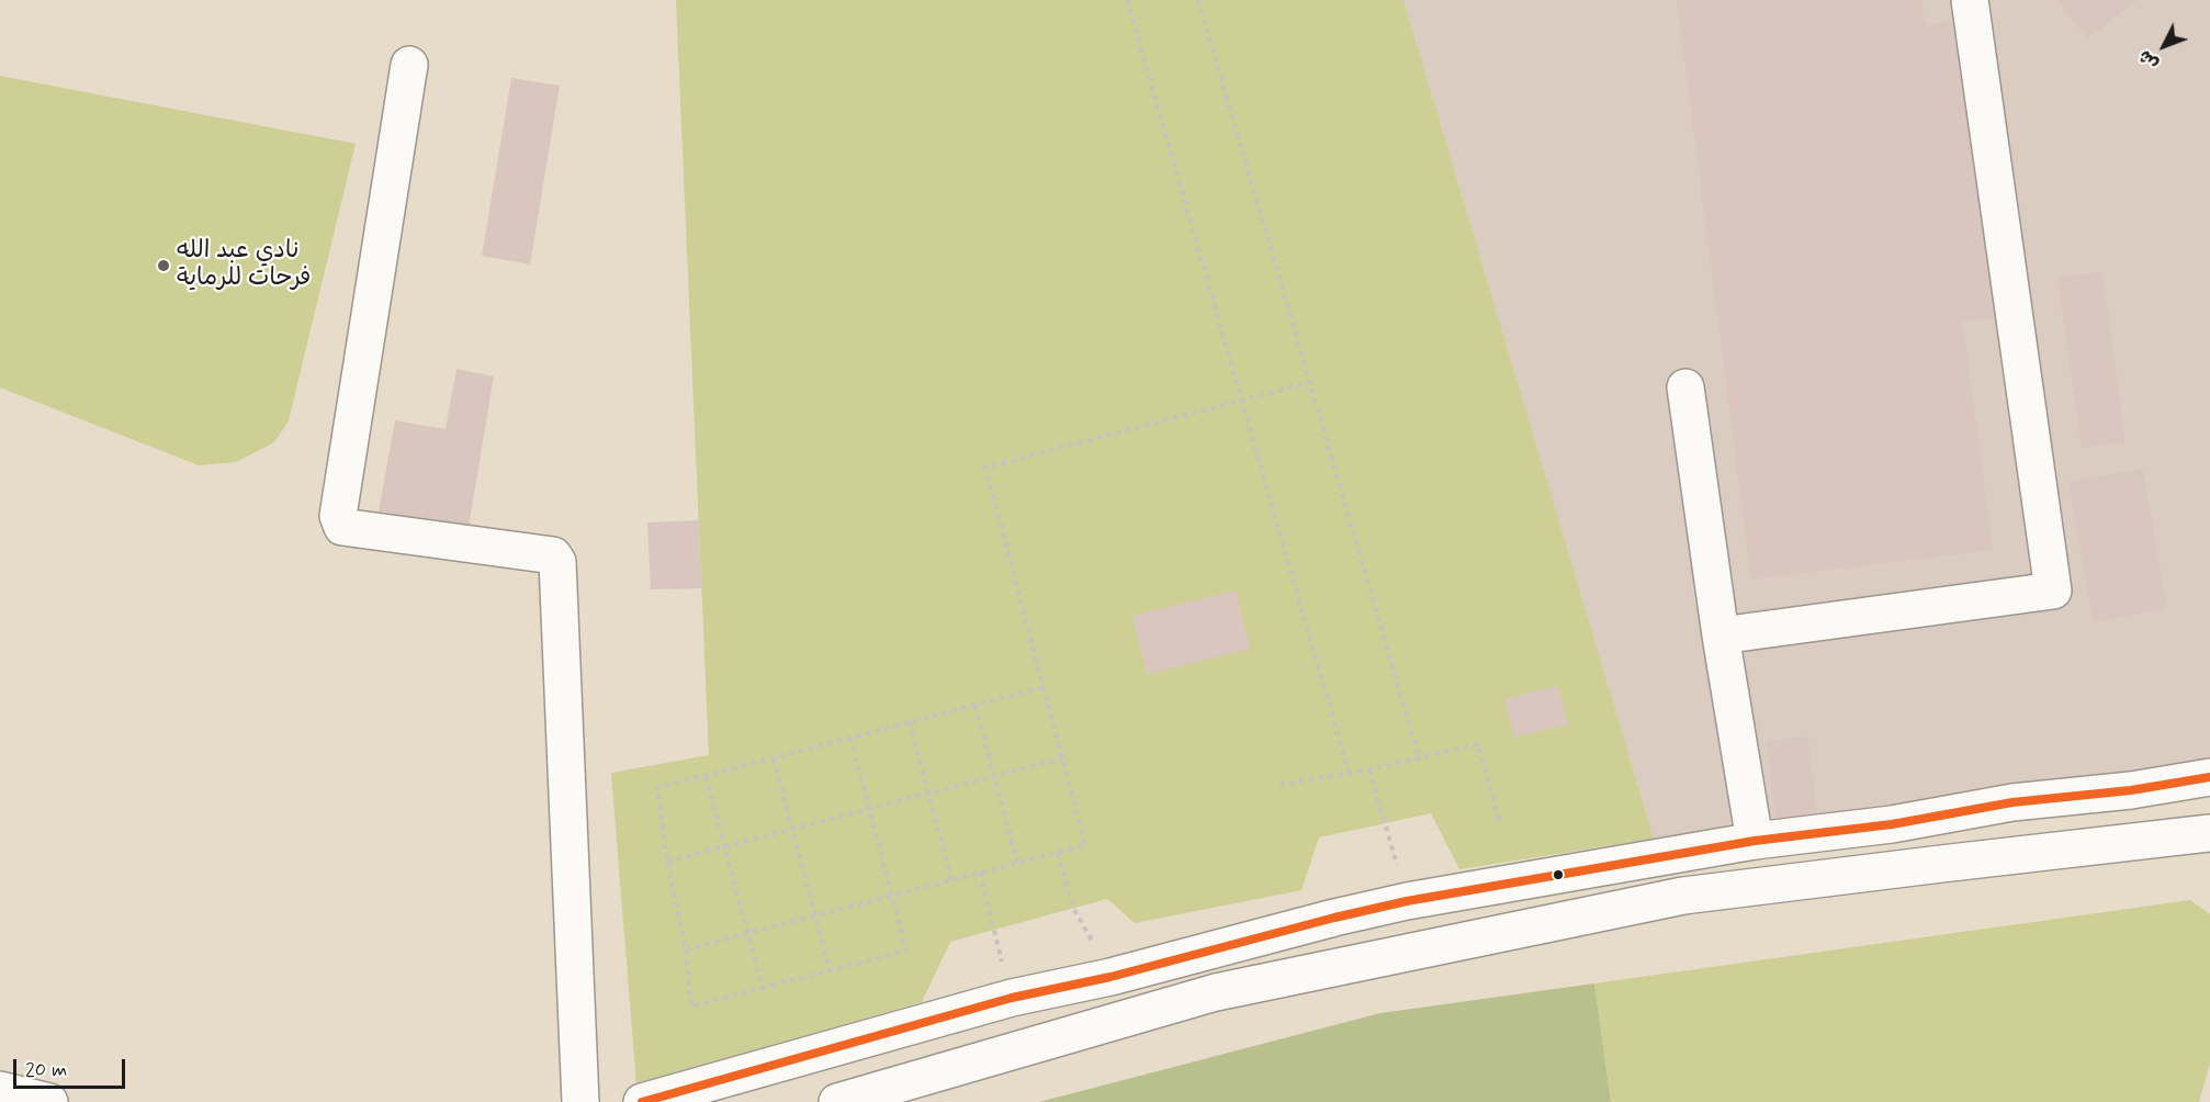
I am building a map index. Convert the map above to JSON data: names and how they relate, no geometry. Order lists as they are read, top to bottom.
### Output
{
  "places": ["نادي عبد الله فرحات للرماية"],
  "scale_bar": "20 m",
  "north": "bottom left"
}
